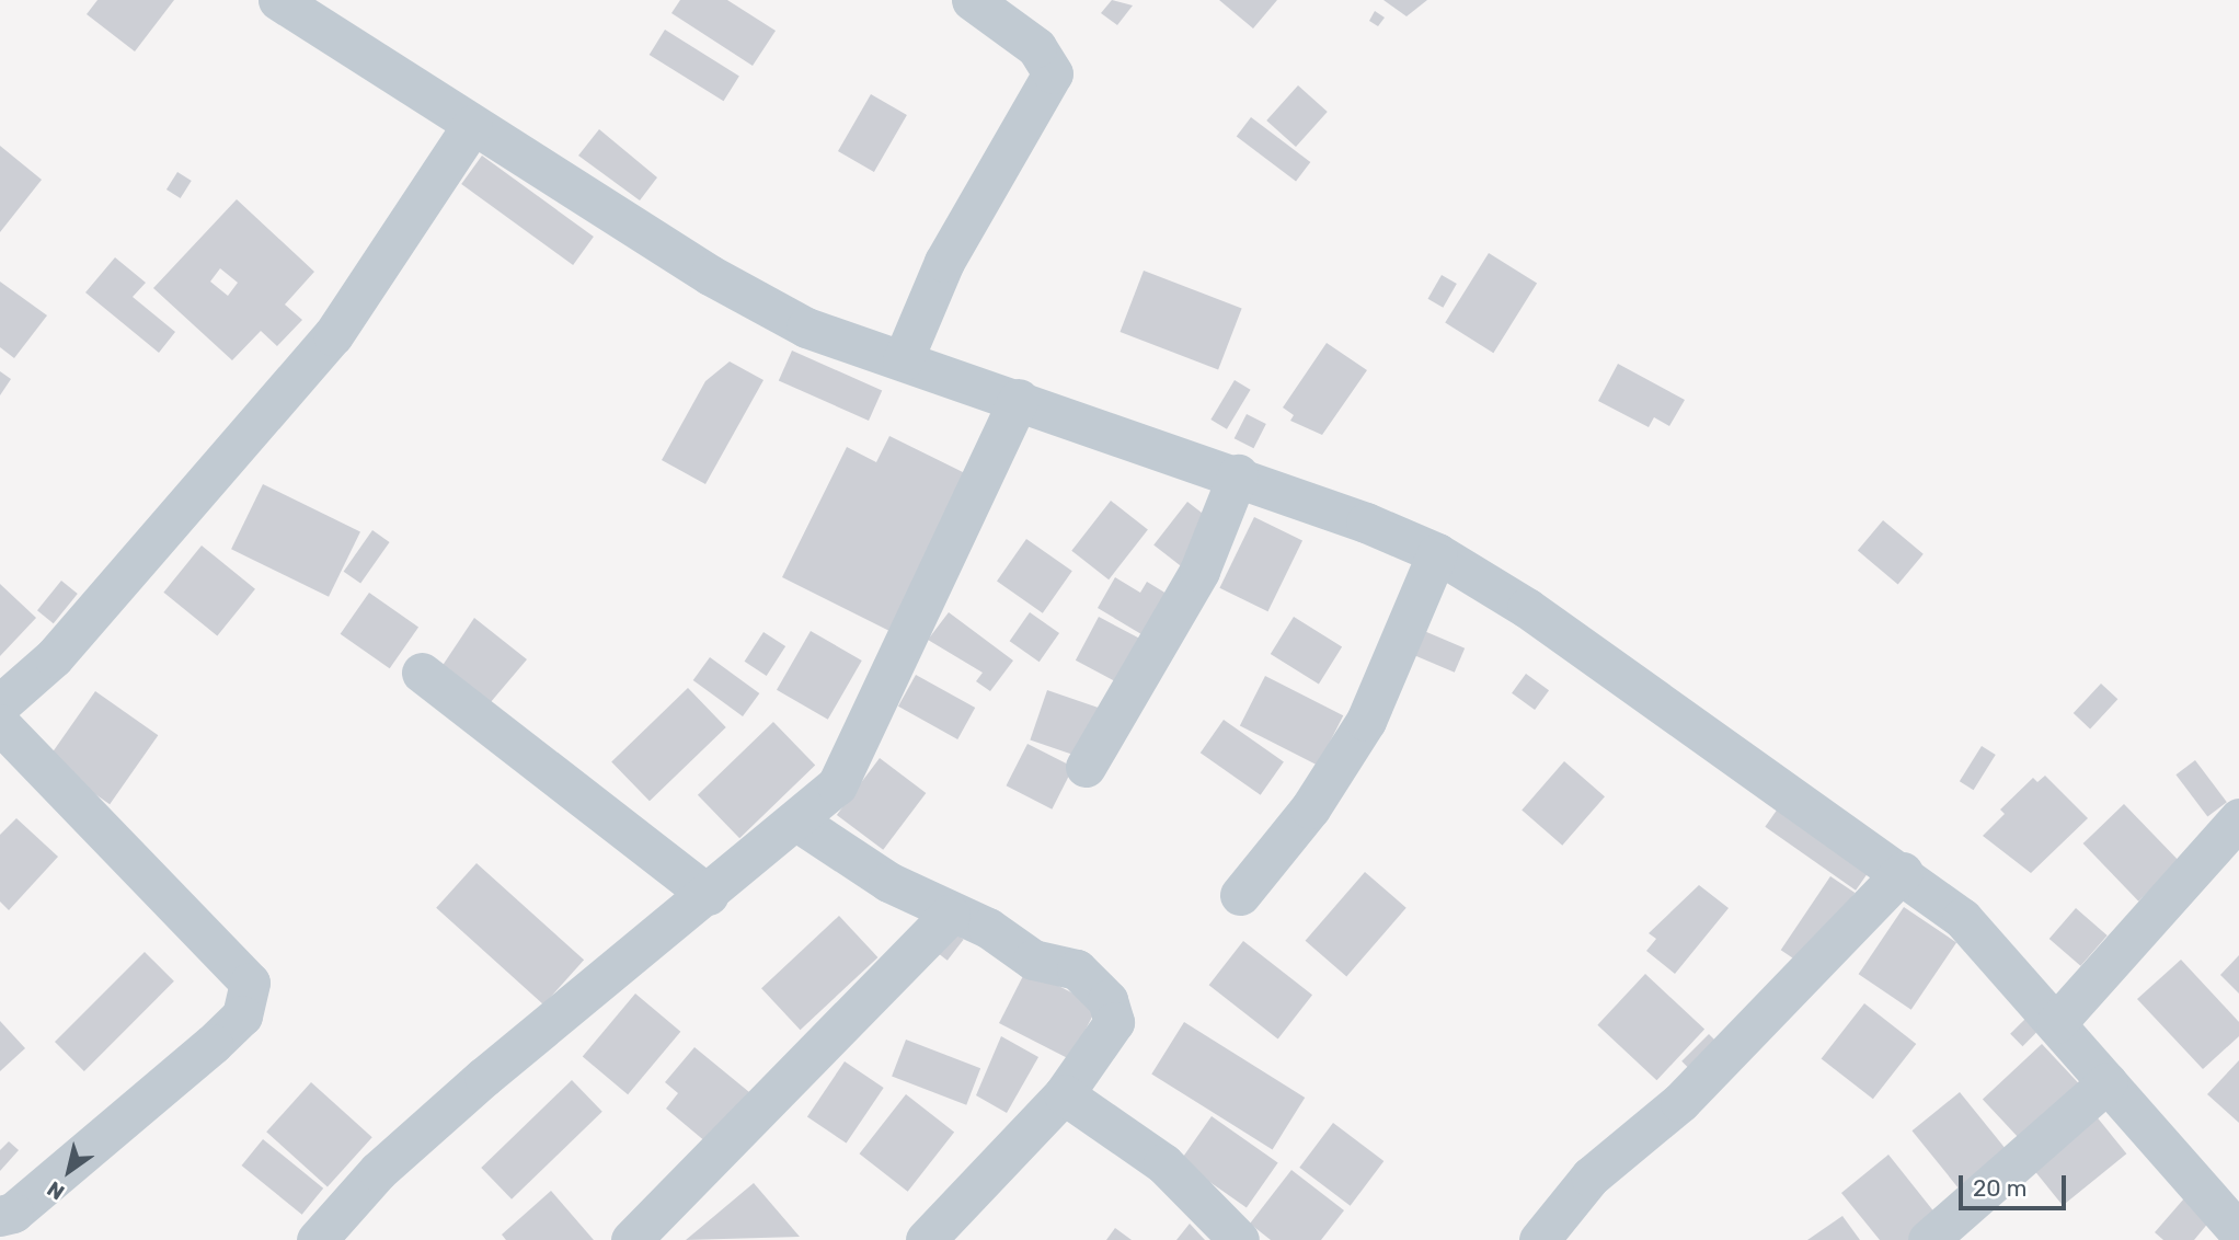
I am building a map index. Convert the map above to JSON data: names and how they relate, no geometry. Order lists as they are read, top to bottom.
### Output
{
  "scale_bar": "20 m",
  "north": "bottom left"
}
